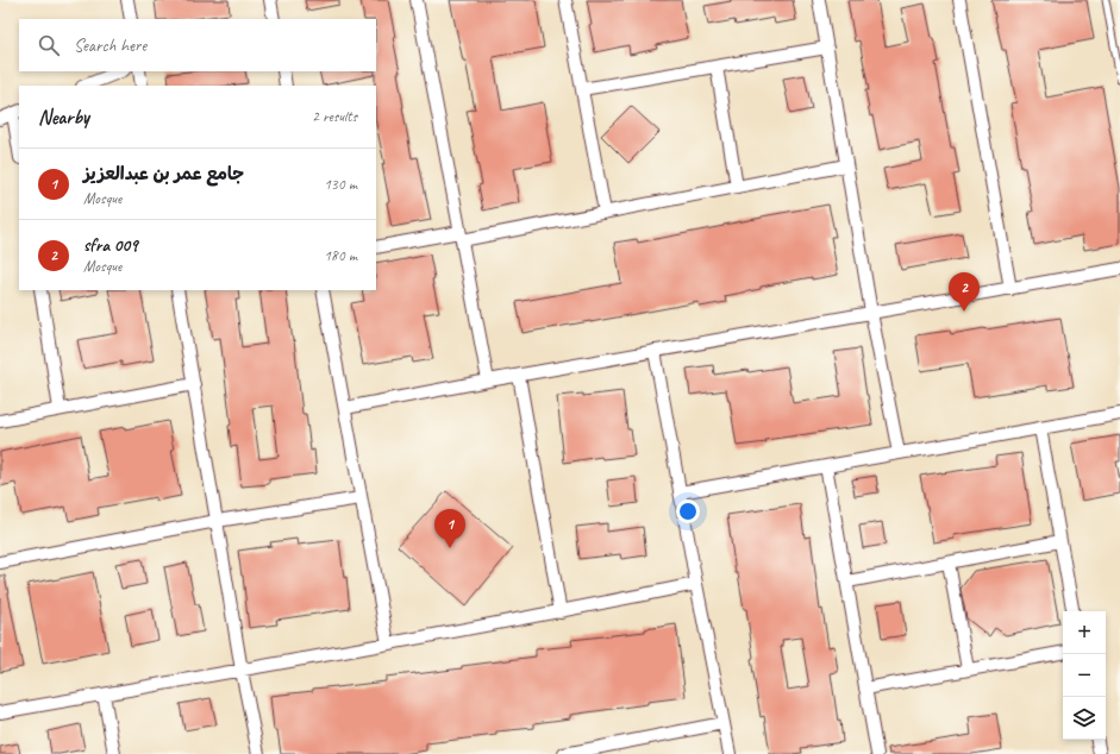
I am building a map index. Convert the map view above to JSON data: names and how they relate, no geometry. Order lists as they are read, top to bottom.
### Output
{
  "page": {
    "search": "Search here",
    "heading": ["Nearby", "2 results"],
    "list": [
      {
        "mark": "1",
        "name": "جامع عمر بن عبدالعزيز",
        "note": "Mosque",
        "value": "130 m"
      },
      {
        "mark": "2",
        "name": "sfra 009",
        "note": "Mosque",
        "value": "180 m"
      }
    ],
    "pins": ["2", "1"],
    "map_buttons": ["+", "−"]
  }
}
